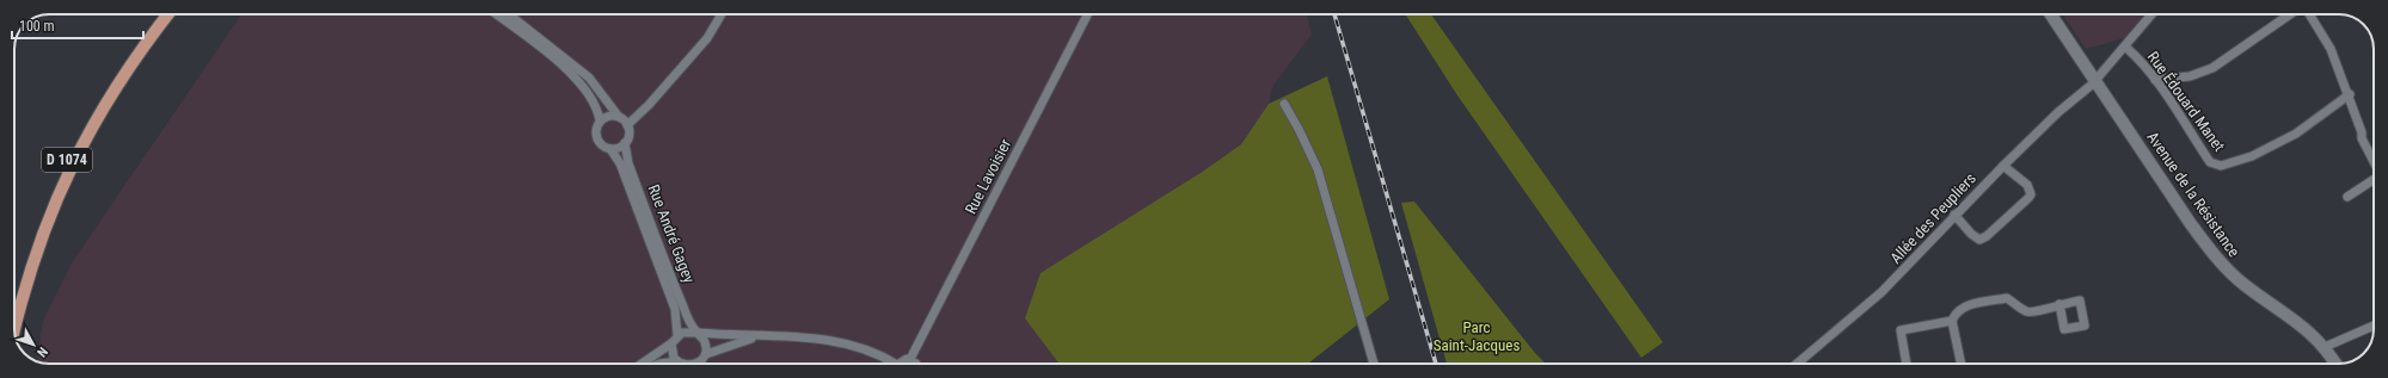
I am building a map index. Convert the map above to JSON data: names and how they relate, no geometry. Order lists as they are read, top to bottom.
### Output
{
  "streets": {
    "main road": ["D 1074", "Avenue de la Résistance"],
    "street": [
      "Rue Édouard Manet",
      "Rue Lavoisier",
      "Allée des Peupliers",
      "Rue André Gagey"
    ]
  },
  "crossings": [
    ["Rue Édouard Manet", "Allée des Peupliers"],
    ["Avenue de la Résistance", "Allée des Peupliers"]
  ],
  "parks": ["Parc Saint-Jacques"],
  "scale_bar": "100 m",
  "north": "bottom right"
}
